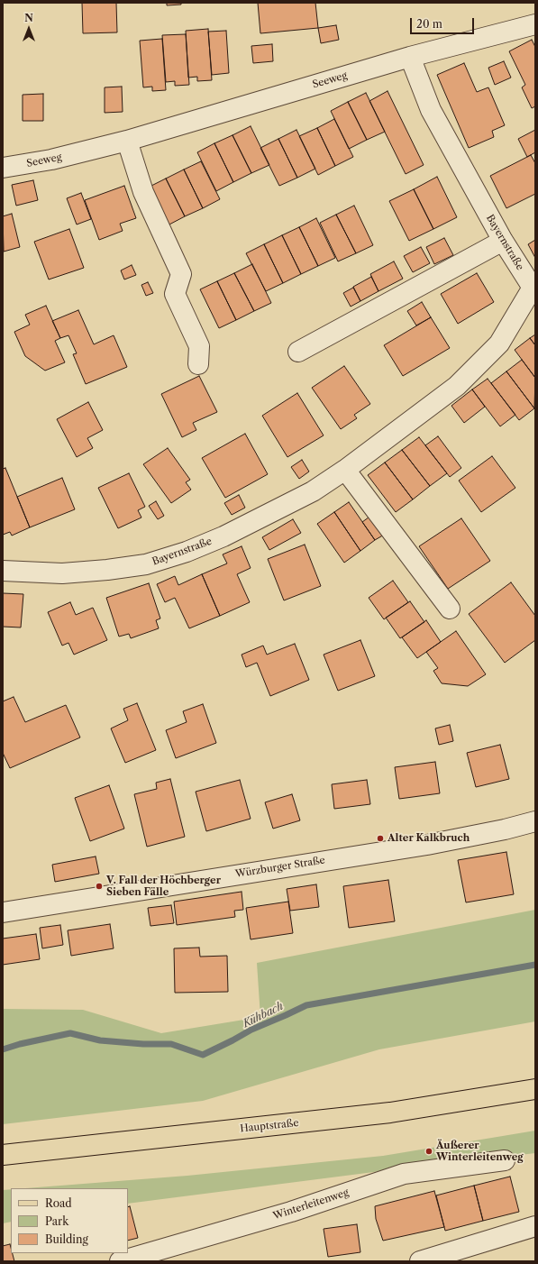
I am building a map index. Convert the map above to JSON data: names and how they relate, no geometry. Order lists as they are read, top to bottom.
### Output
{
  "streets": {
    "main road": ["Hauptstraße"],
    "street": [
      "Seeweg",
      "Bayernstraße",
      "Würzburger Straße",
      "Winterleitenweg"
    ]
  },
  "crossings": [
    ["Seeweg", "Bayernstraße"]
  ],
  "water": ["Kühbach"],
  "places": ["Alter Kalkbruch", "V. Fall der Höchberger Sieben Fälle", "Äußerer Winterleitenweg"],
  "legend": ["Road", "Park", "Building"],
  "scale_bar": "20 m",
  "north": "top"
}
